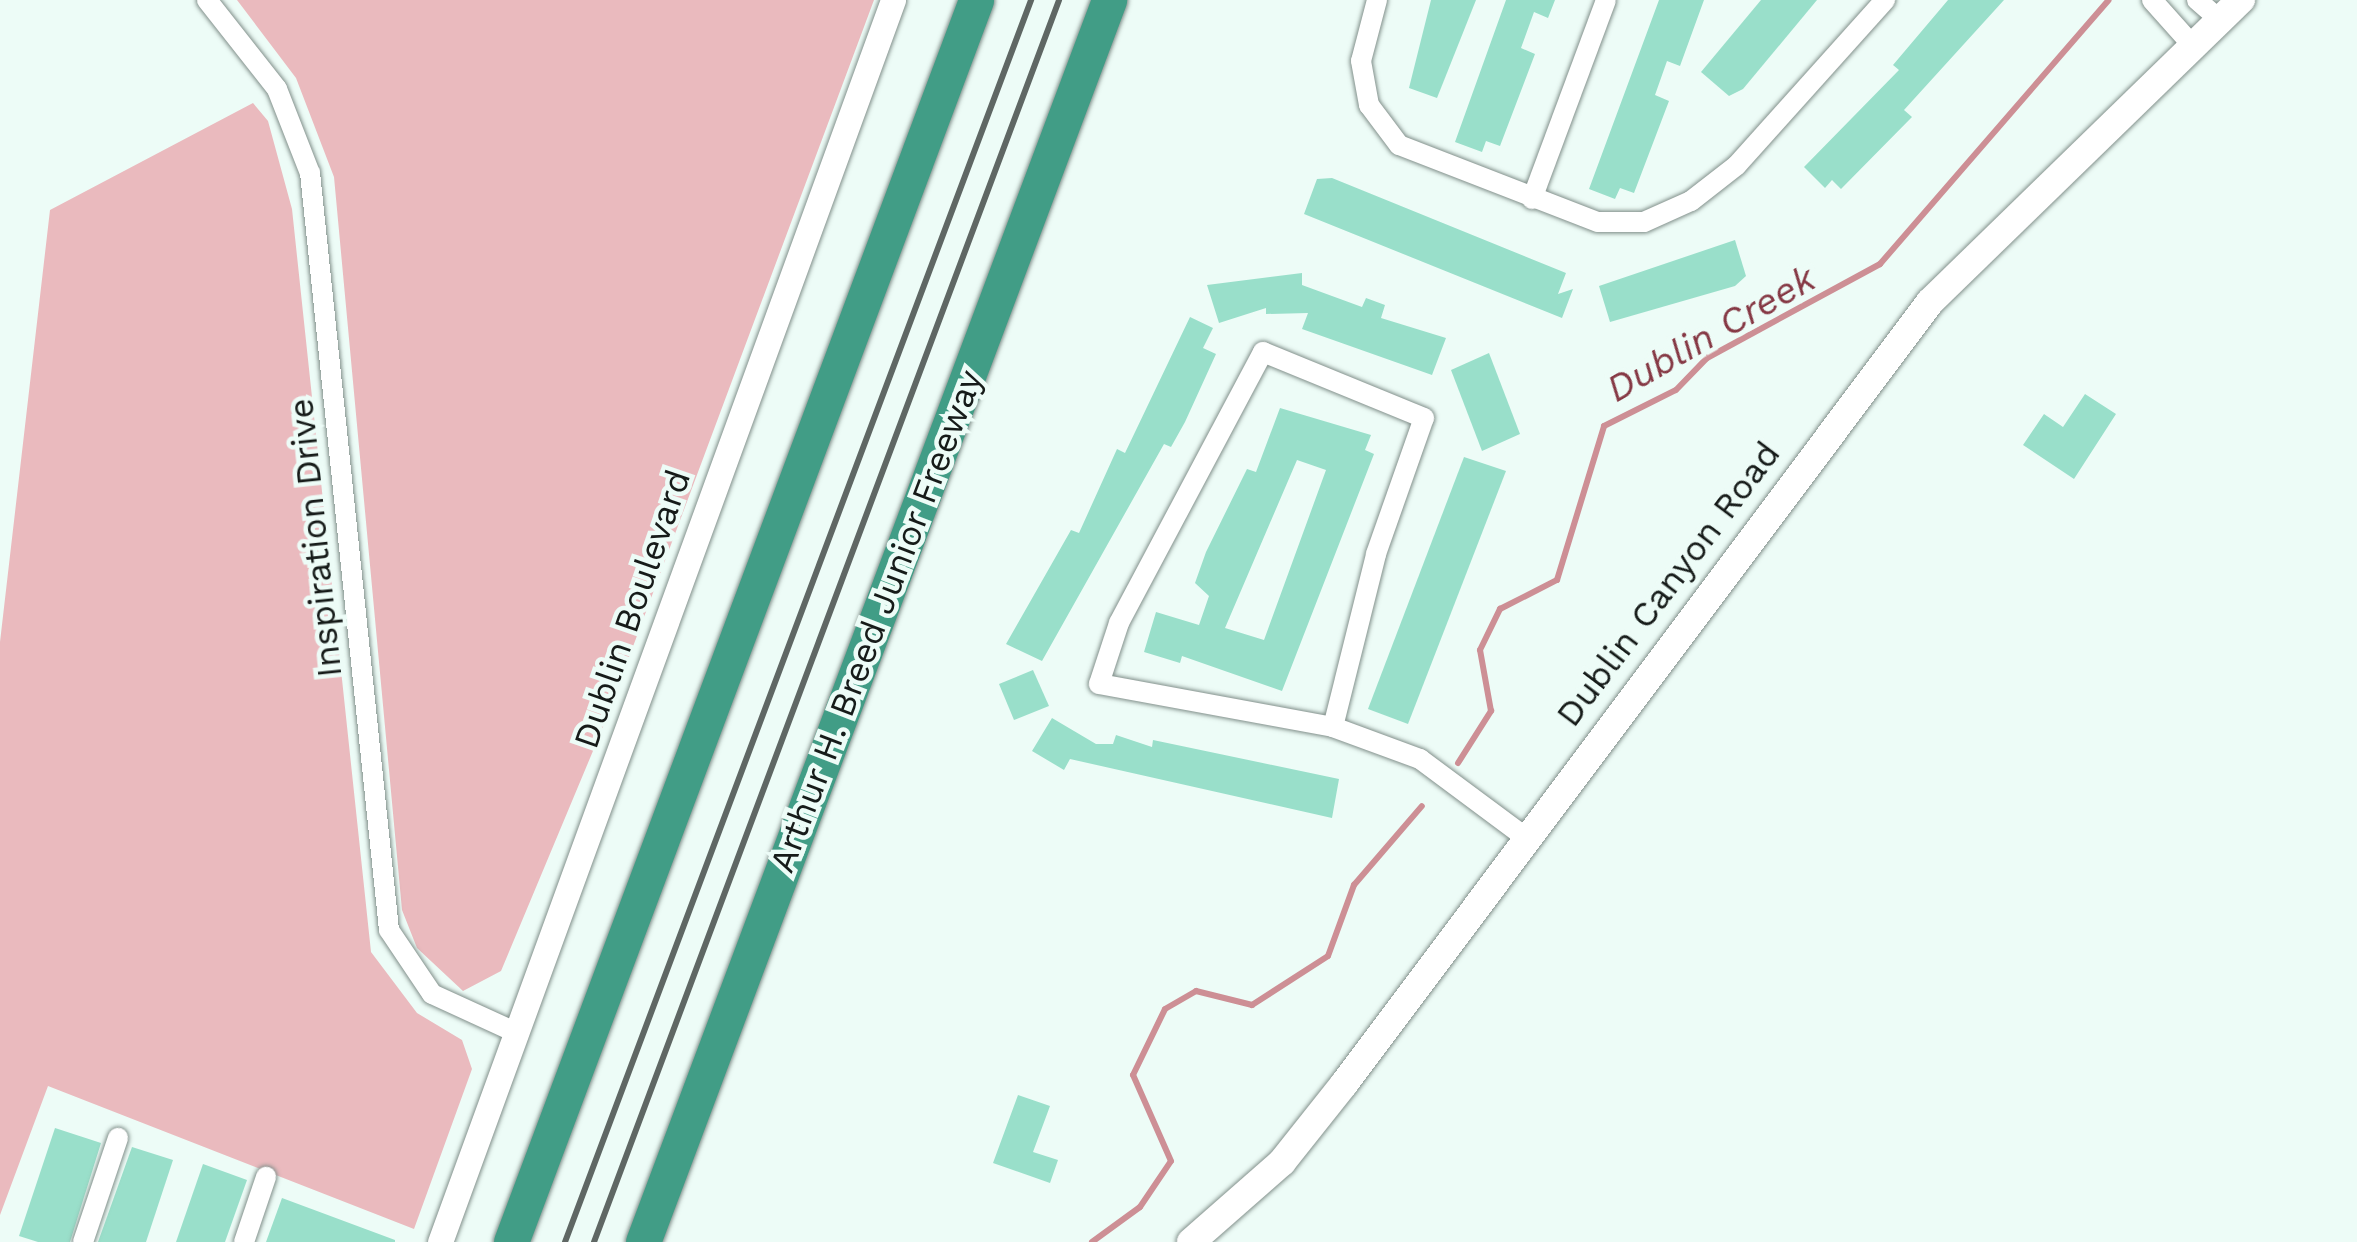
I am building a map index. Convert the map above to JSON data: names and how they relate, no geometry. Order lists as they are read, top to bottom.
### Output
{
  "streets": {
    "highway": ["Arthur H. Breed Junior Freeway"],
    "main road": ["Dublin Canyon Road"],
    "street": ["Inspiration Drive", "Dublin Boulevard"]
  },
  "crossings": [
    ["Inspiration Drive", "Dublin Boulevard"]
  ],
  "water": ["Dublin Creek"]
}
